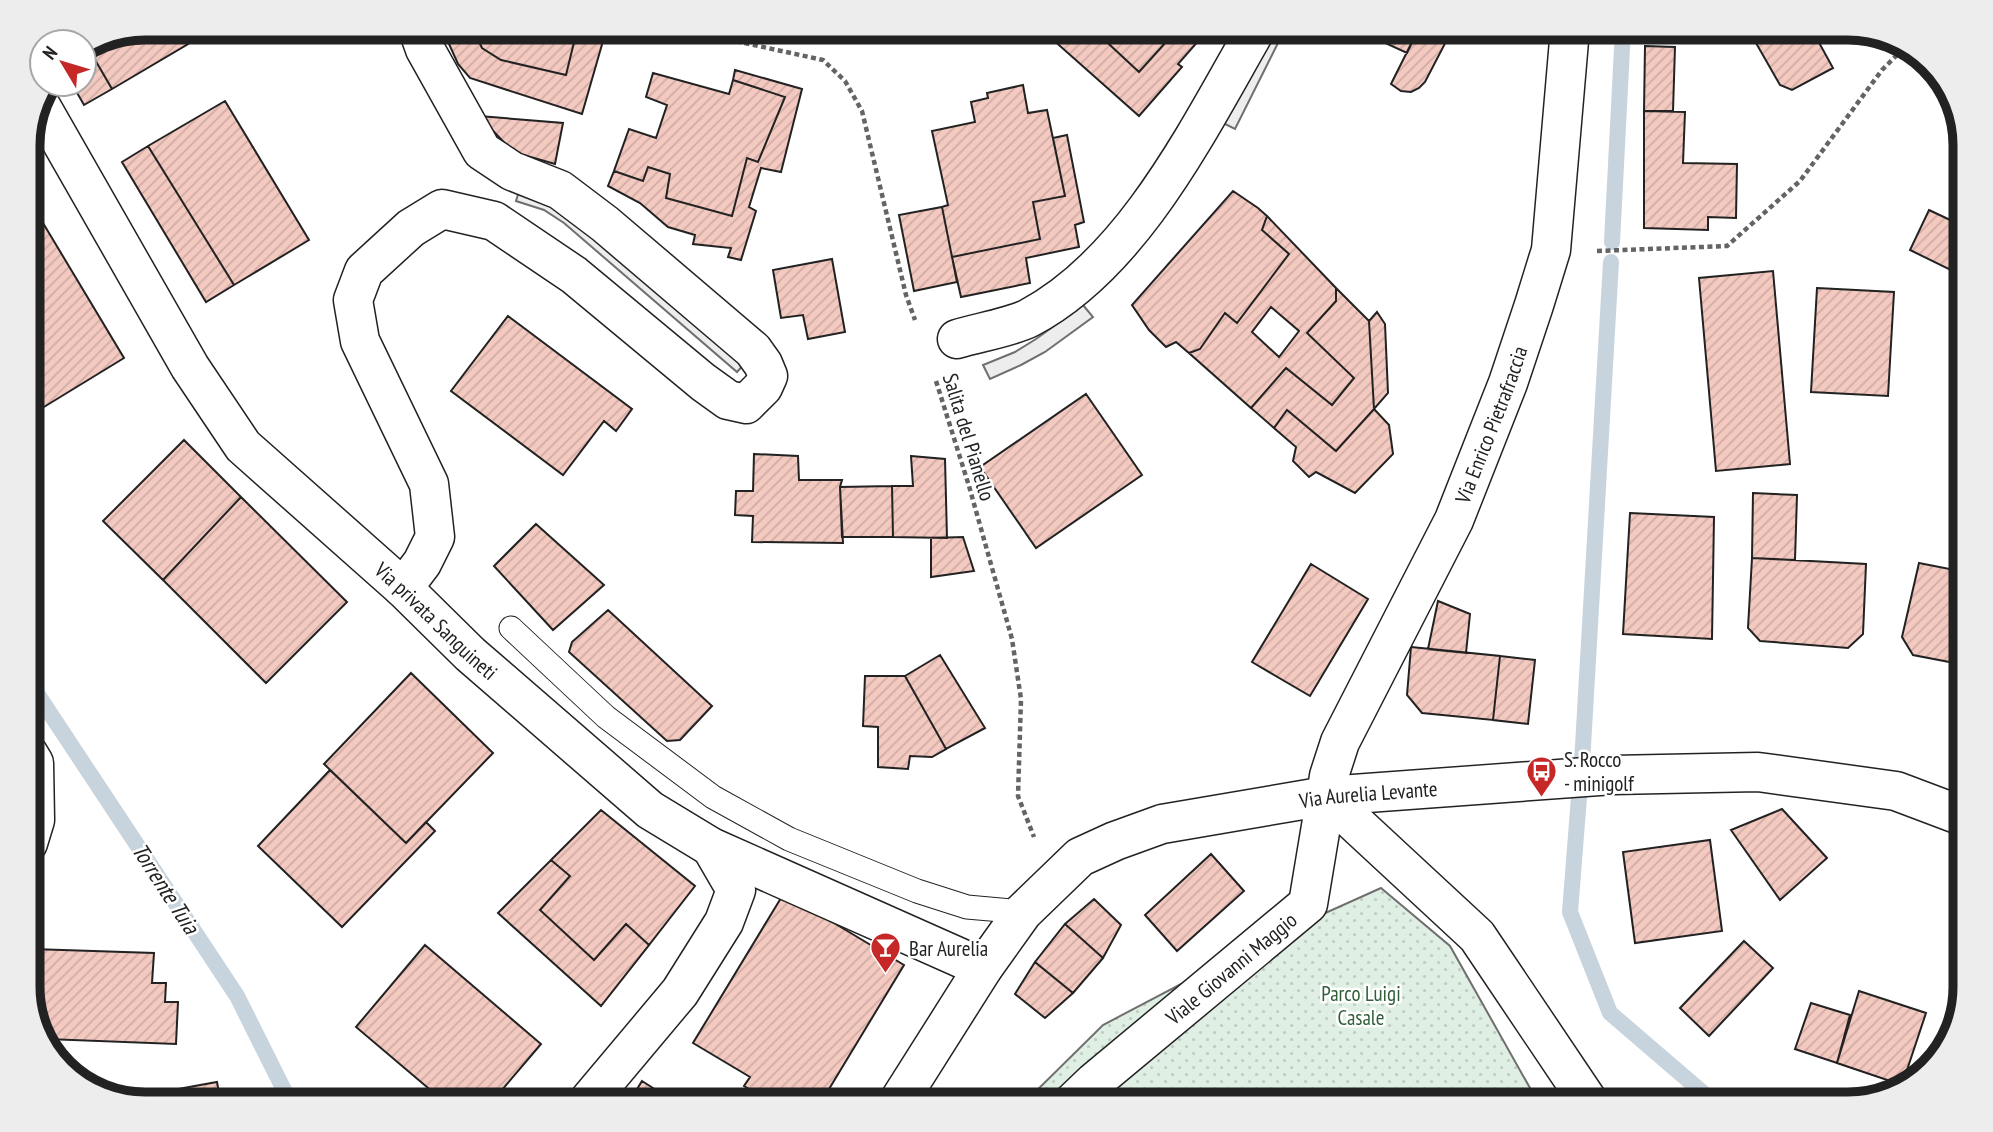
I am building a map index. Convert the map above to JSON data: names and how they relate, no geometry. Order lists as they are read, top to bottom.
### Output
{
  "streets": {
    "street": [
      "Via Enrico Pietrafraccia",
      "Via privata Sanguineti",
      "Via Aurelia Levante",
      "Viale Giovanni Maggio"
    ],
    "path": ["Salita del Pianello"]
  },
  "crossings": [
    ["Via Enrico Pietrafraccia", "Via Aurelia Levante"],
    ["Via Enrico Pietrafraccia", "Viale Giovanni Maggio"],
    ["Via privata Sanguineti", "Via Aurelia Levante"],
    ["Via Aurelia Levante", "Viale Giovanni Maggio"]
  ],
  "water": ["Torrente Tuia"],
  "parks": ["Parco Luigi Casale"],
  "places": {
    "bus stop": ["S. Rocco - minigolf"],
    "bar": ["Bar Aurelia"]
  },
  "north": "top left"
}
